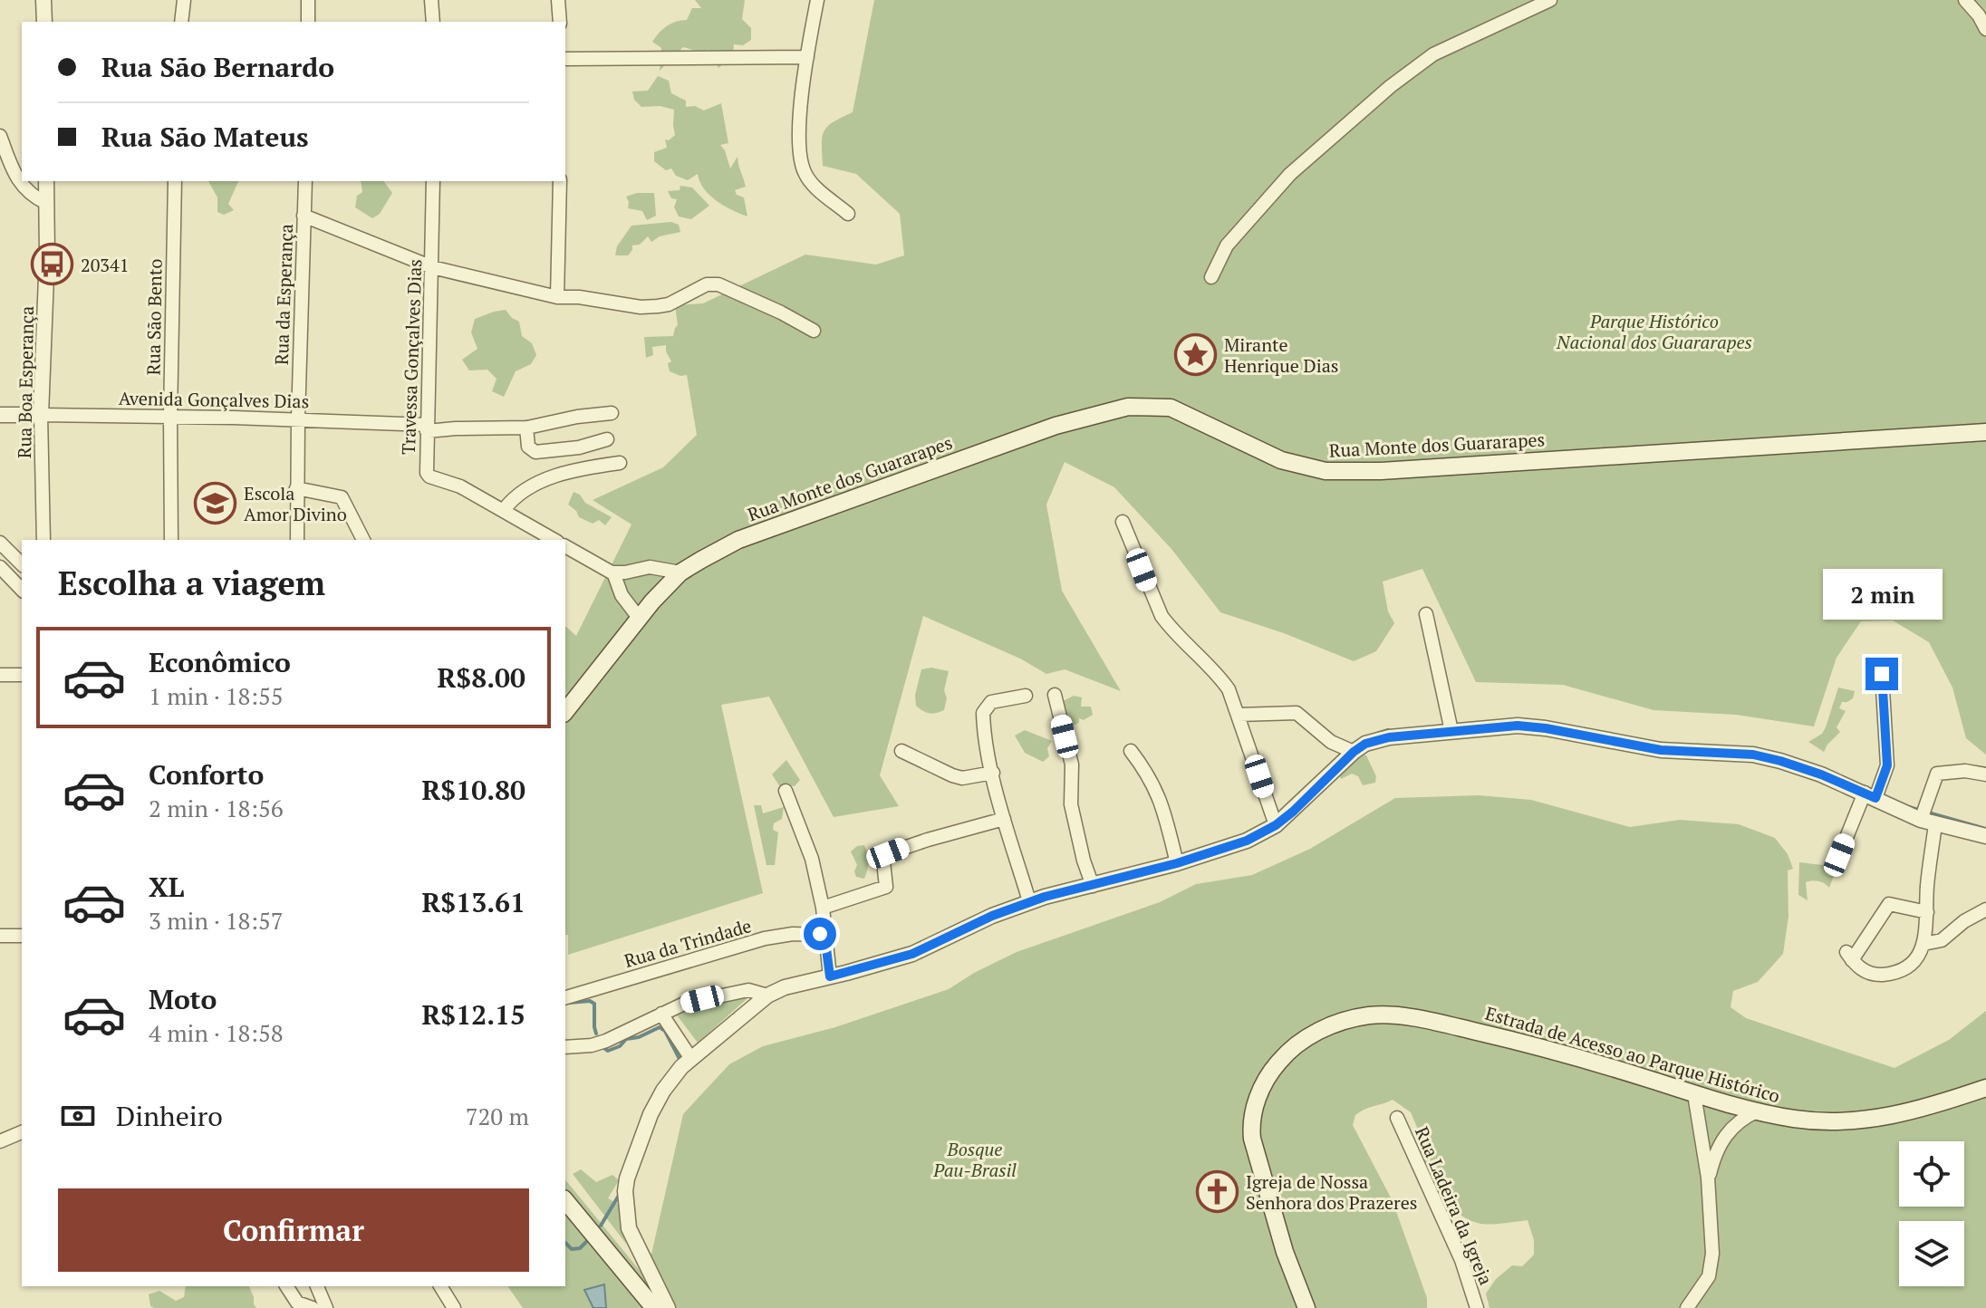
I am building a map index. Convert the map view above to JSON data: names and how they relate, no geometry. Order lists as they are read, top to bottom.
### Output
{
  "streets": {
    "main road": ["Rua Monte dos Guararapes", "Estrada de Acesso ao Parque Histórico"],
    "street": [
      "Rua da Esperança",
      "Rua São Bento",
      "Travessa Gonçalves Dias",
      "Rua Boa Esperança",
      "Avenida Gonçalves Dias",
      "Rua da Trindade",
      "Rua Ladeira da Igreja"
    ]
  },
  "crossings": [
    ["Rua da Esperança", "Avenida Gonçalves Dias"],
    ["Rua São Bento", "Avenida Gonçalves Dias"],
    ["Travessa Gonçalves Dias", "Avenida Gonçalves Dias"],
    ["Rua Boa Esperança", "Avenida Gonçalves Dias"]
  ],
  "parks": ["Parque Histórico Nacional dos Guararapes", "Bosque Pau-Brasil"],
  "places": {
    "bus stop": ["20341"],
    "place": ["Mirante Henrique Dias"],
    "school or university": ["Escola Amor Divino"],
    "church": ["Igreja de Nossa Senhora dos Prazeres"]
  },
  "page": {
    "banner": ["Rua São Bernardo", "Rua São Mateus"],
    "heading": "Escolha a viagem",
    "bubble": "2 min",
    "list": [
      {
        "name": "Econômico",
        "note": "1 min · 18:55",
        "value": "R$8.00"
      },
      {
        "name": "Conforto",
        "note": "2 min · 18:56",
        "value": "R$10.80"
      },
      {
        "name": "XL",
        "note": "3 min · 18:57",
        "value": "R$13.61"
      },
      {
        "name": "Moto",
        "note": "4 min · 18:58",
        "value": "R$12.15"
      }
    ],
    "pay": ["Dinheiro", "720 m"],
    "buttons": "Confirmar"
  }
}
